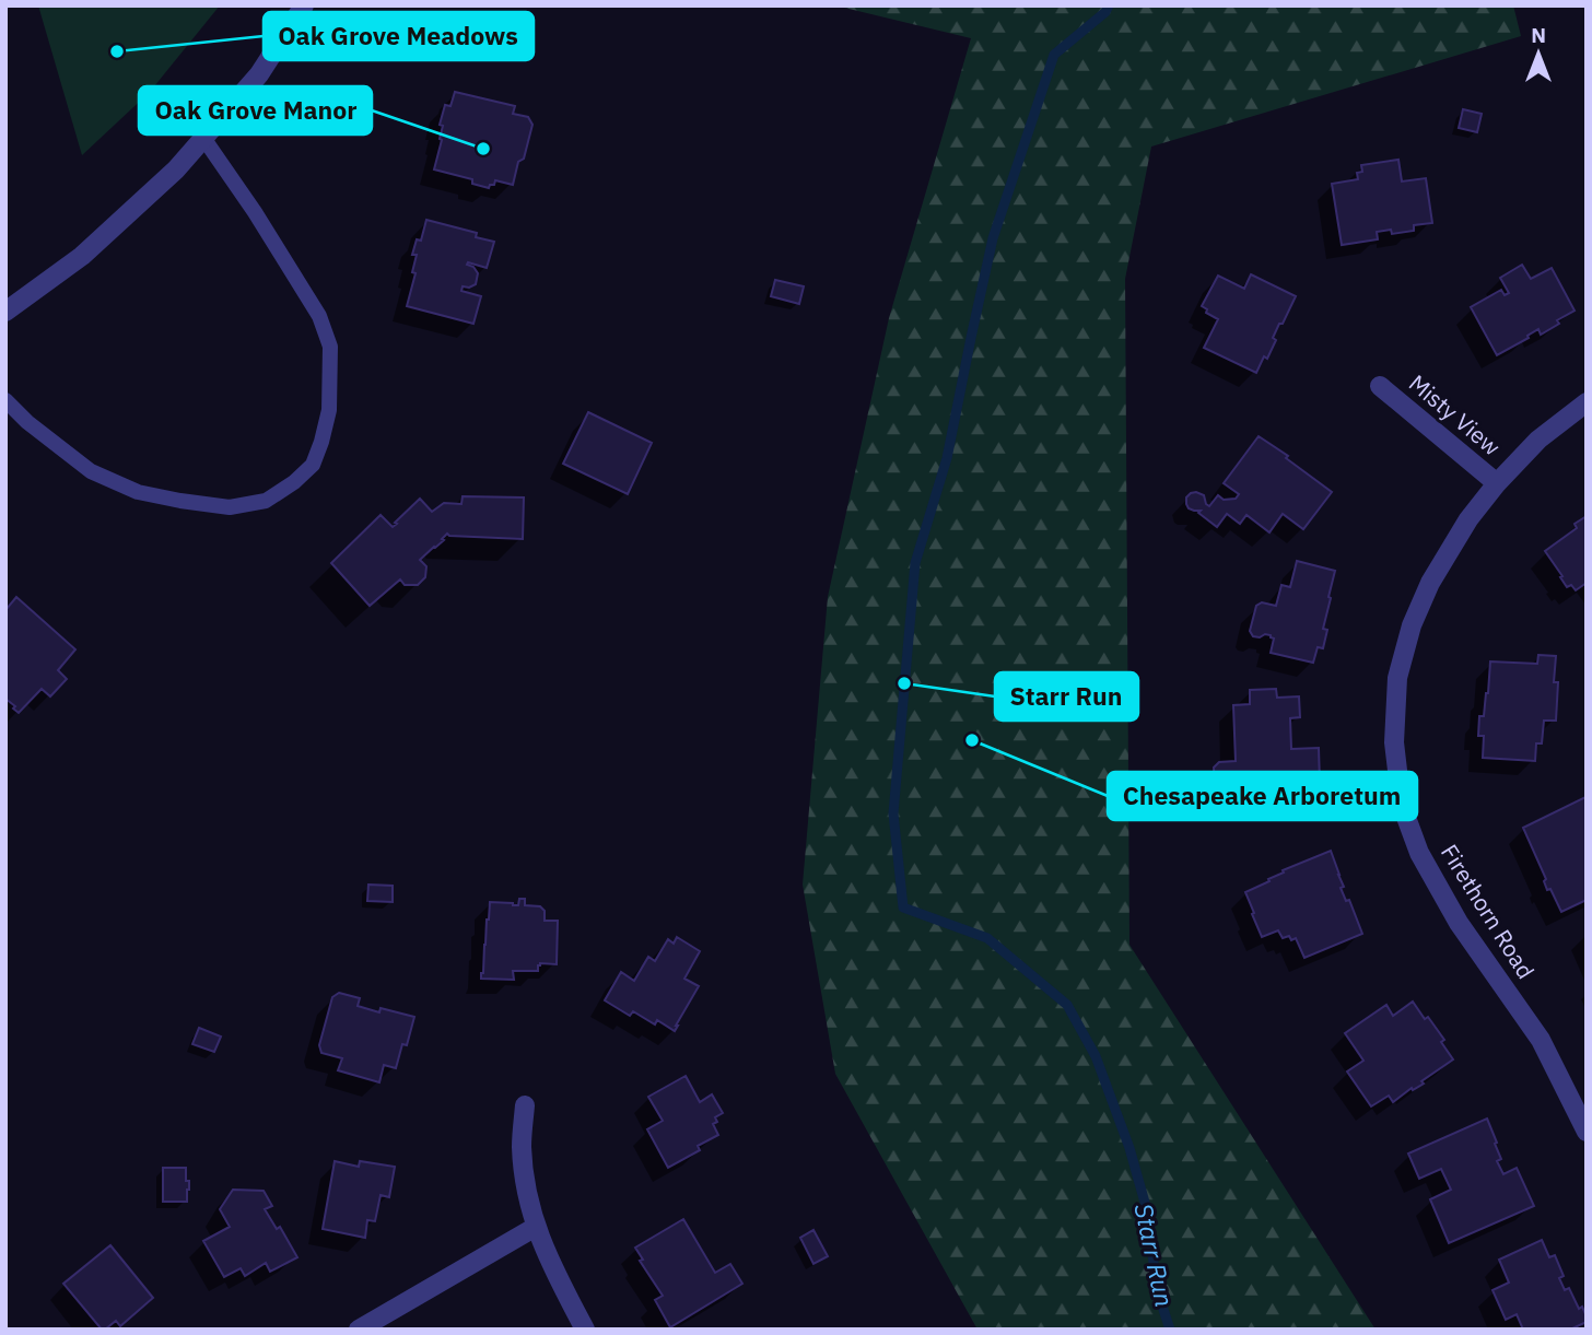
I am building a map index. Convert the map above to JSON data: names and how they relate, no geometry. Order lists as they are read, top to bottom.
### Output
{
  "streets": {
    "street": ["Misty View", "Firethorn Road"]
  },
  "crossings": [
    ["Misty View", "Firethorn Road"]
  ],
  "water": ["Starr Run"],
  "places": [
    "Oak Grove Meadows",
    "Oak Grove Manor",
    "Starr Run",
    "Chesapeake Arboretum"
  ],
  "north": "top"
}
